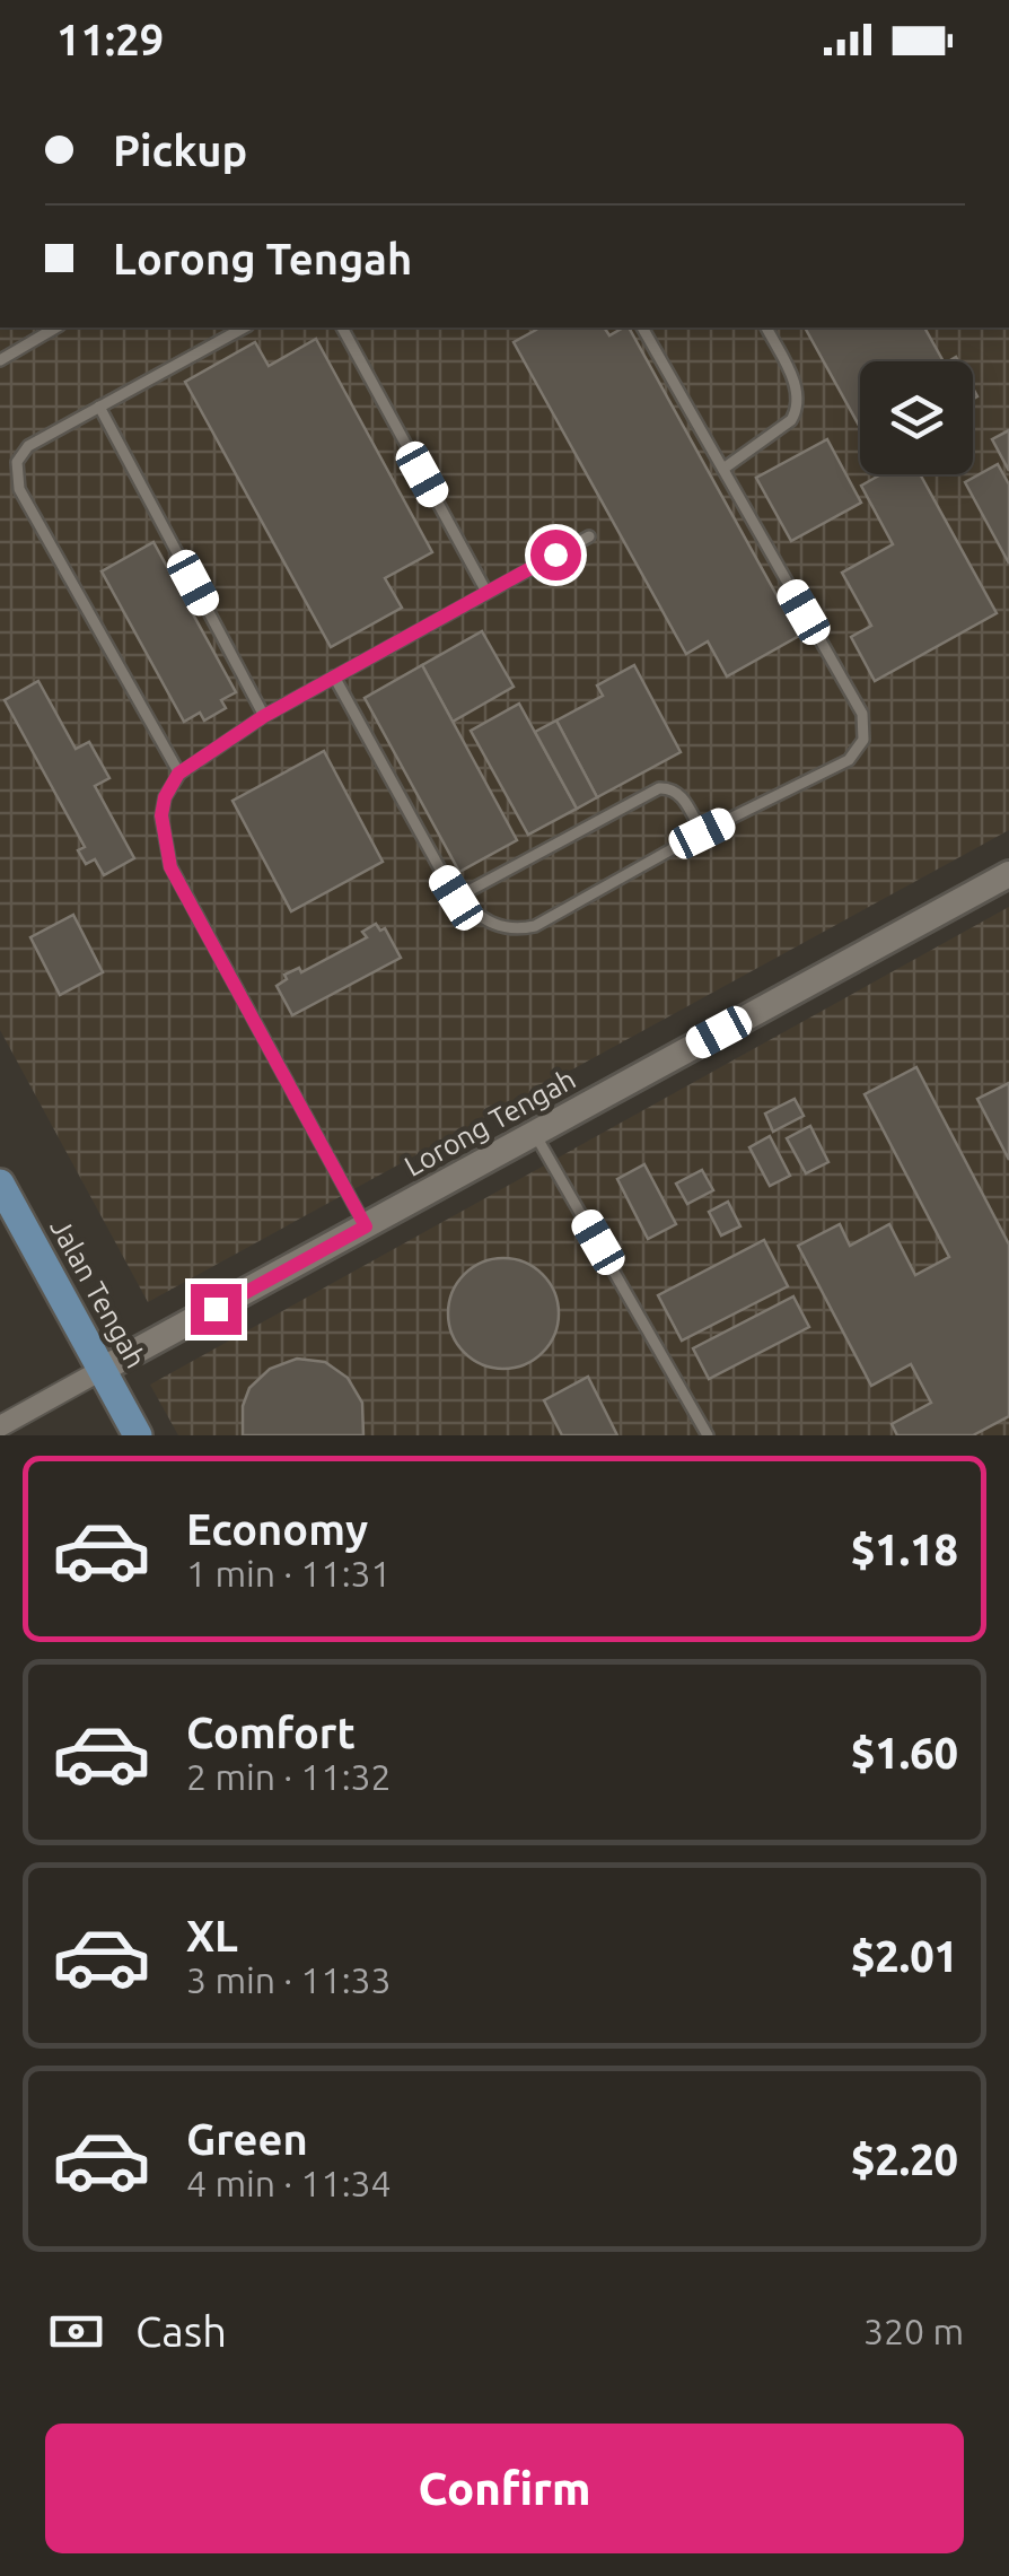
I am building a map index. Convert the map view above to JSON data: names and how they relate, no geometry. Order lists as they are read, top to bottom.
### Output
{
  "streets": {
    "main road": ["Jalan Tengah"],
    "street": ["Lorong Tengah"]
  },
  "crossings": [
    ["Lorong Tengah", "Jalan Tengah"]
  ],
  "page": {
    "status": "11:29",
    "banner": ["Pickup", "Lorong Tengah"],
    "list": [
      {
        "name": "Economy",
        "note": "1 min · 11:31",
        "value": "$1.18"
      },
      {
        "name": "Comfort",
        "note": "2 min · 11:32",
        "value": "$1.60"
      },
      {
        "name": "XL",
        "note": "3 min · 11:33",
        "value": "$2.01"
      },
      {
        "name": "Green",
        "note": "4 min · 11:34",
        "value": "$2.20"
      }
    ],
    "pay": ["Cash", "320 m"],
    "buttons": "Confirm"
  }
}
